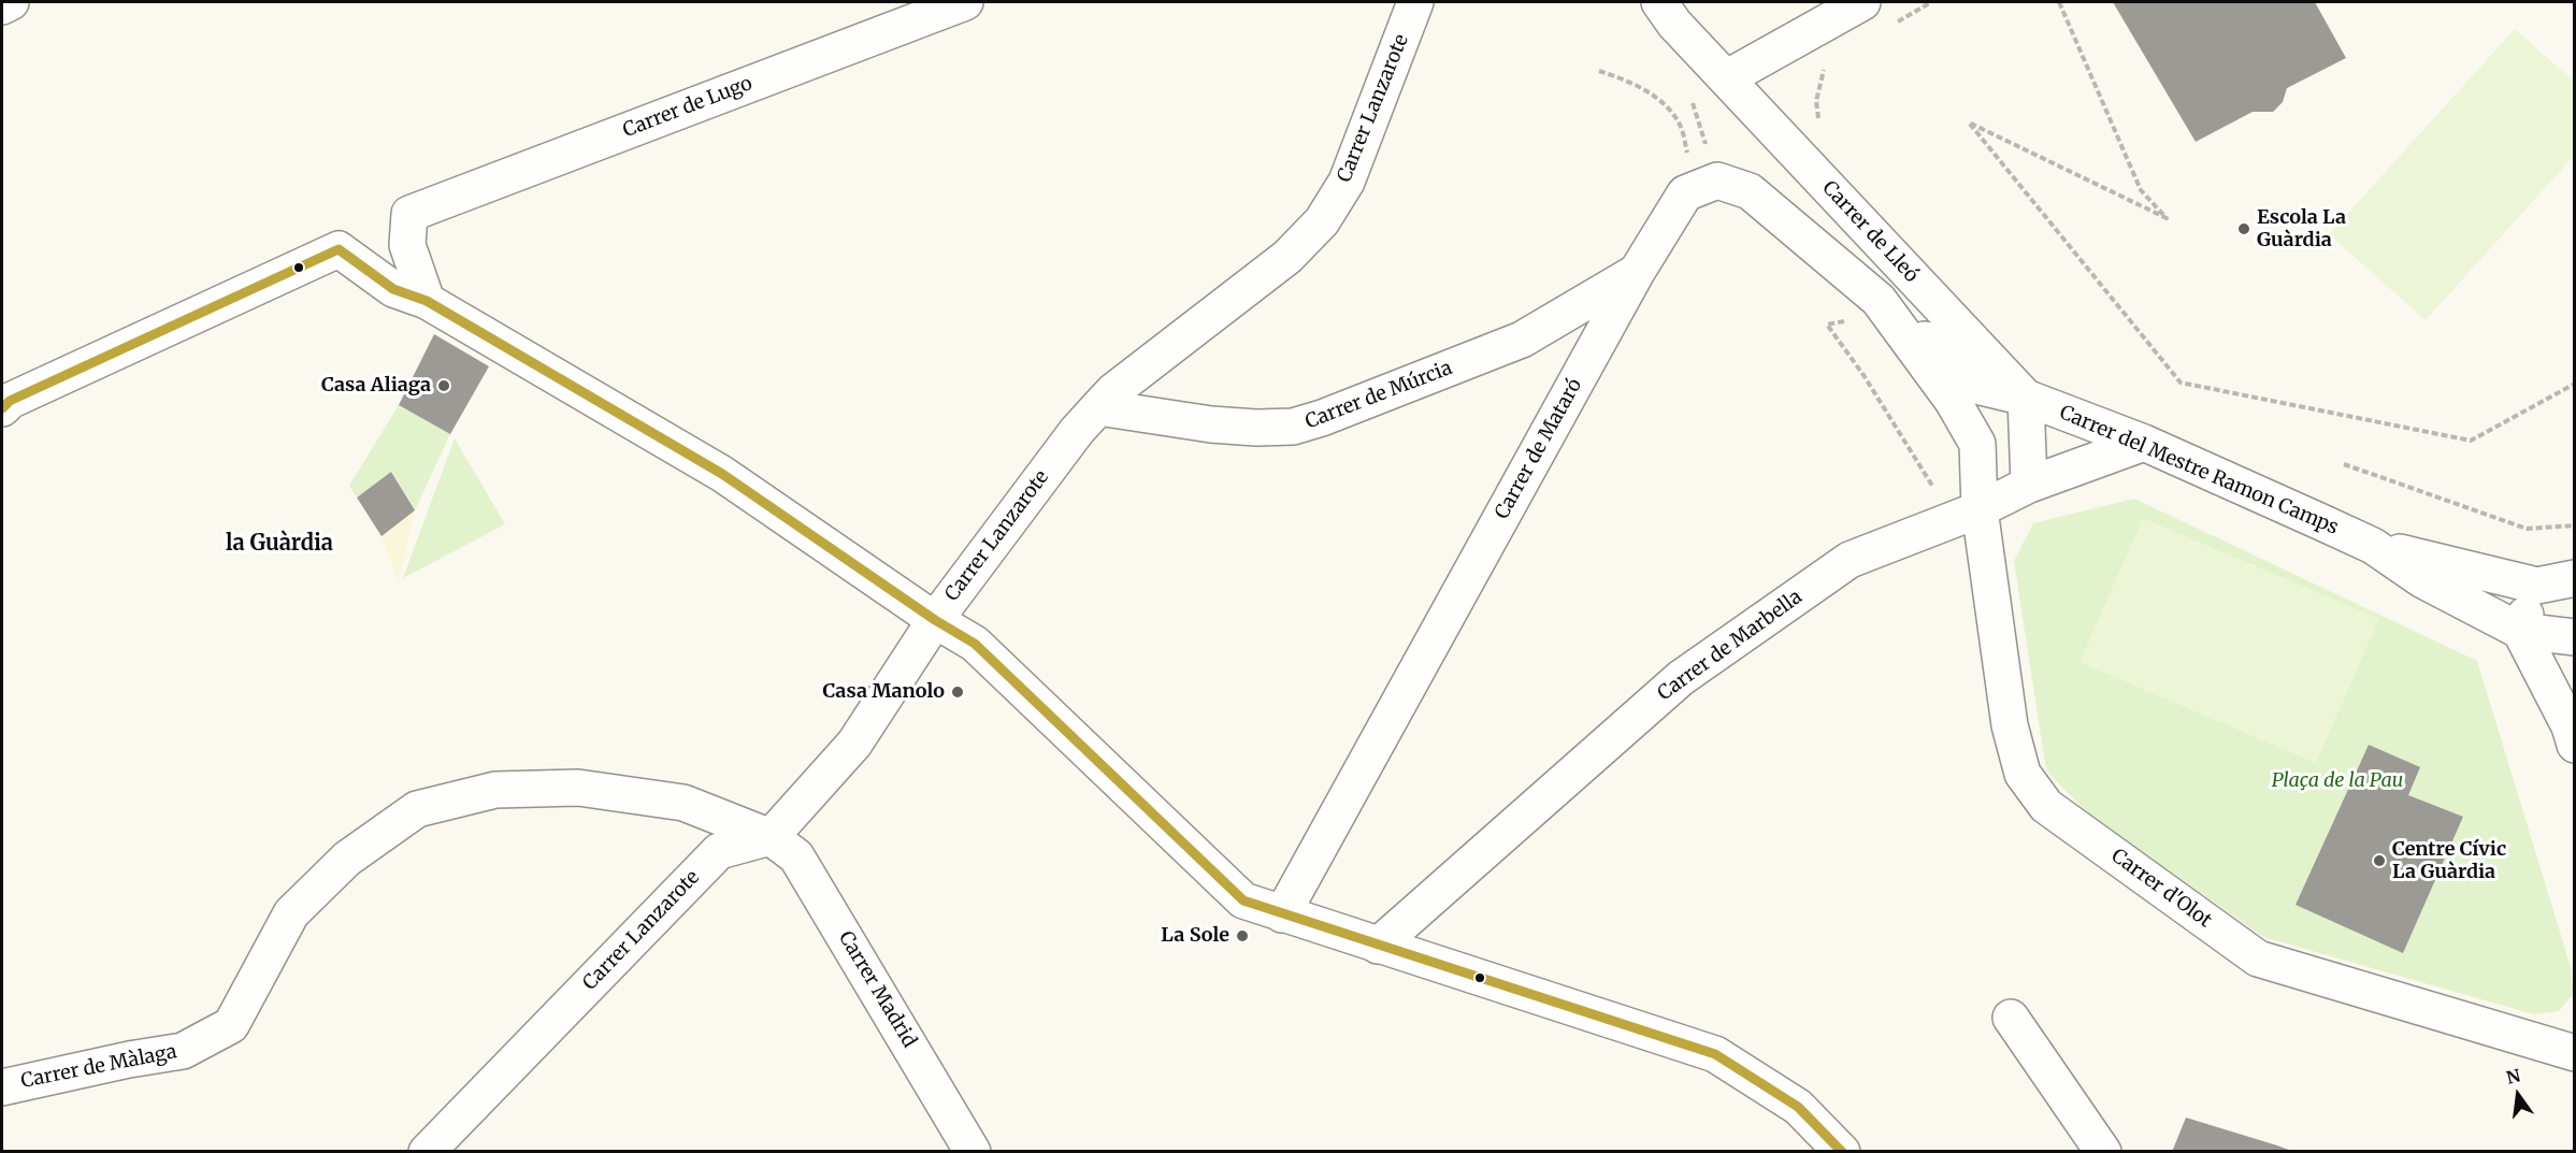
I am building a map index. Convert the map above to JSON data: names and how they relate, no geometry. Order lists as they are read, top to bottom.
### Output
{
  "streets": {
    "street": [
      "Carrer de Lugo",
      "Carrer Lanzarote",
      "Carrer de Lleó",
      "Carrer de Múrcia",
      "Carrer de Mataró",
      "Carrer del Mestre Ramon Camps",
      "Carrer de Marbella",
      "Carrer d'Olot",
      "Carrer Madrid",
      "Carrer de Màlaga"
    ]
  },
  "crossings": [
    ["Carrer Lanzarote", "Carrer de Múrcia"],
    ["Carrer Lanzarote", "Carrer Madrid"],
    ["Carrer Lanzarote", "Carrer de Màlaga"],
    ["Carrer de Lleó", "Carrer del Mestre Ramon Camps"],
    ["Carrer de Múrcia", "Carrer de Mataró"],
    ["Carrer del Mestre Ramon Camps", "Carrer de Marbella"],
    ["Carrer de Marbella", "Carrer d'Olot"],
    ["Carrer Madrid", "Carrer de Màlaga"]
  ],
  "districts": ["la Guàrdia"],
  "parks": ["Plaça de la Pau"],
  "places": [
    "Escola La Guàrdia",
    "Casa Aliaga",
    "Casa Manolo",
    "Centre Cívic La Guàrdia",
    "La Sole"
  ],
  "north": "top"
}
